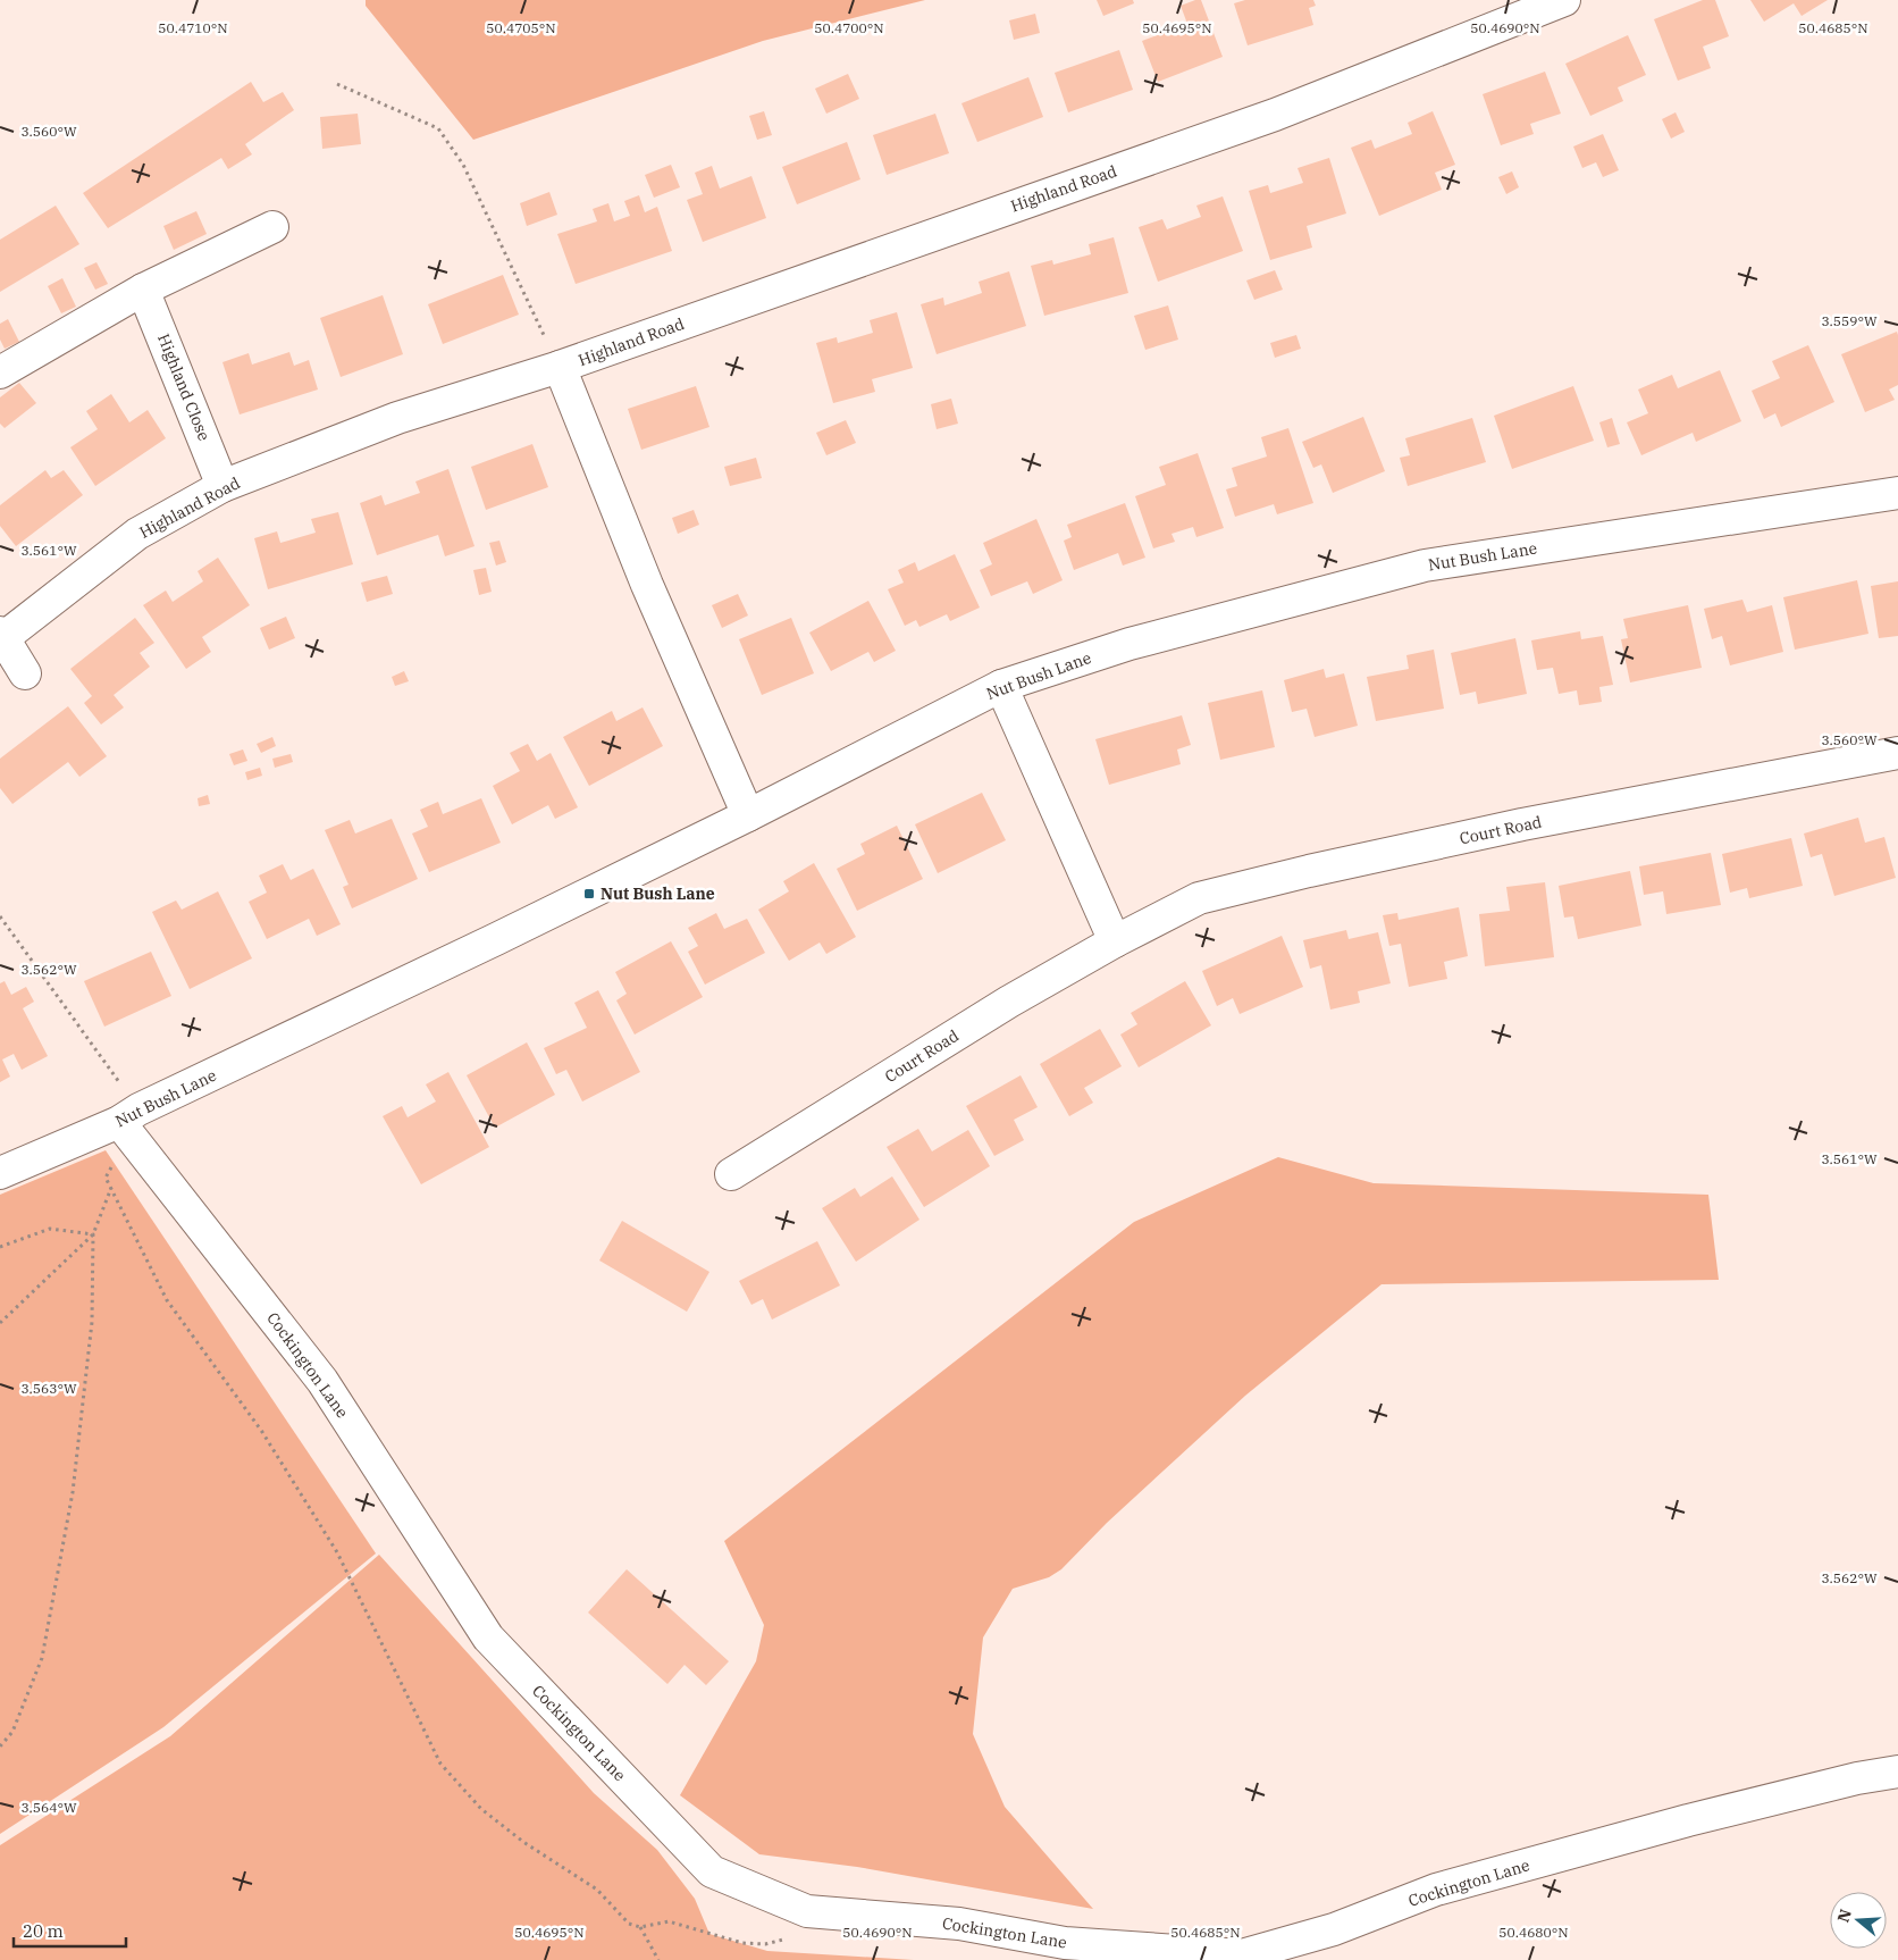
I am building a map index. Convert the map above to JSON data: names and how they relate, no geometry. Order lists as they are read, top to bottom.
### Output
{
  "streets": {
    "street": [
      "Highland Road",
      "Highland Close",
      "Nut Bush Lane",
      "Court Road",
      "Cockington Lane"
    ]
  },
  "crossings": [
    ["Highland Road", "Highland Close"],
    ["Highland Road", "Nut Bush Lane"],
    ["Nut Bush Lane", "Cockington Lane"]
  ],
  "places": {
    "transit": ["Nut Bush Lane"]
  },
  "scale_bar": "20 m",
  "north": "left",
  "coordinates": [
    "50.4710°N",
    "50.4705°N",
    "50.4700°N",
    "50.4695°N",
    "50.4690°N",
    "50.4685°N",
    "3.560°W",
    "3.559°W",
    "3.561°W",
    "3.562°W",
    "3.563°W",
    "3.564°W",
    "50.4680°N"
  ]
}
